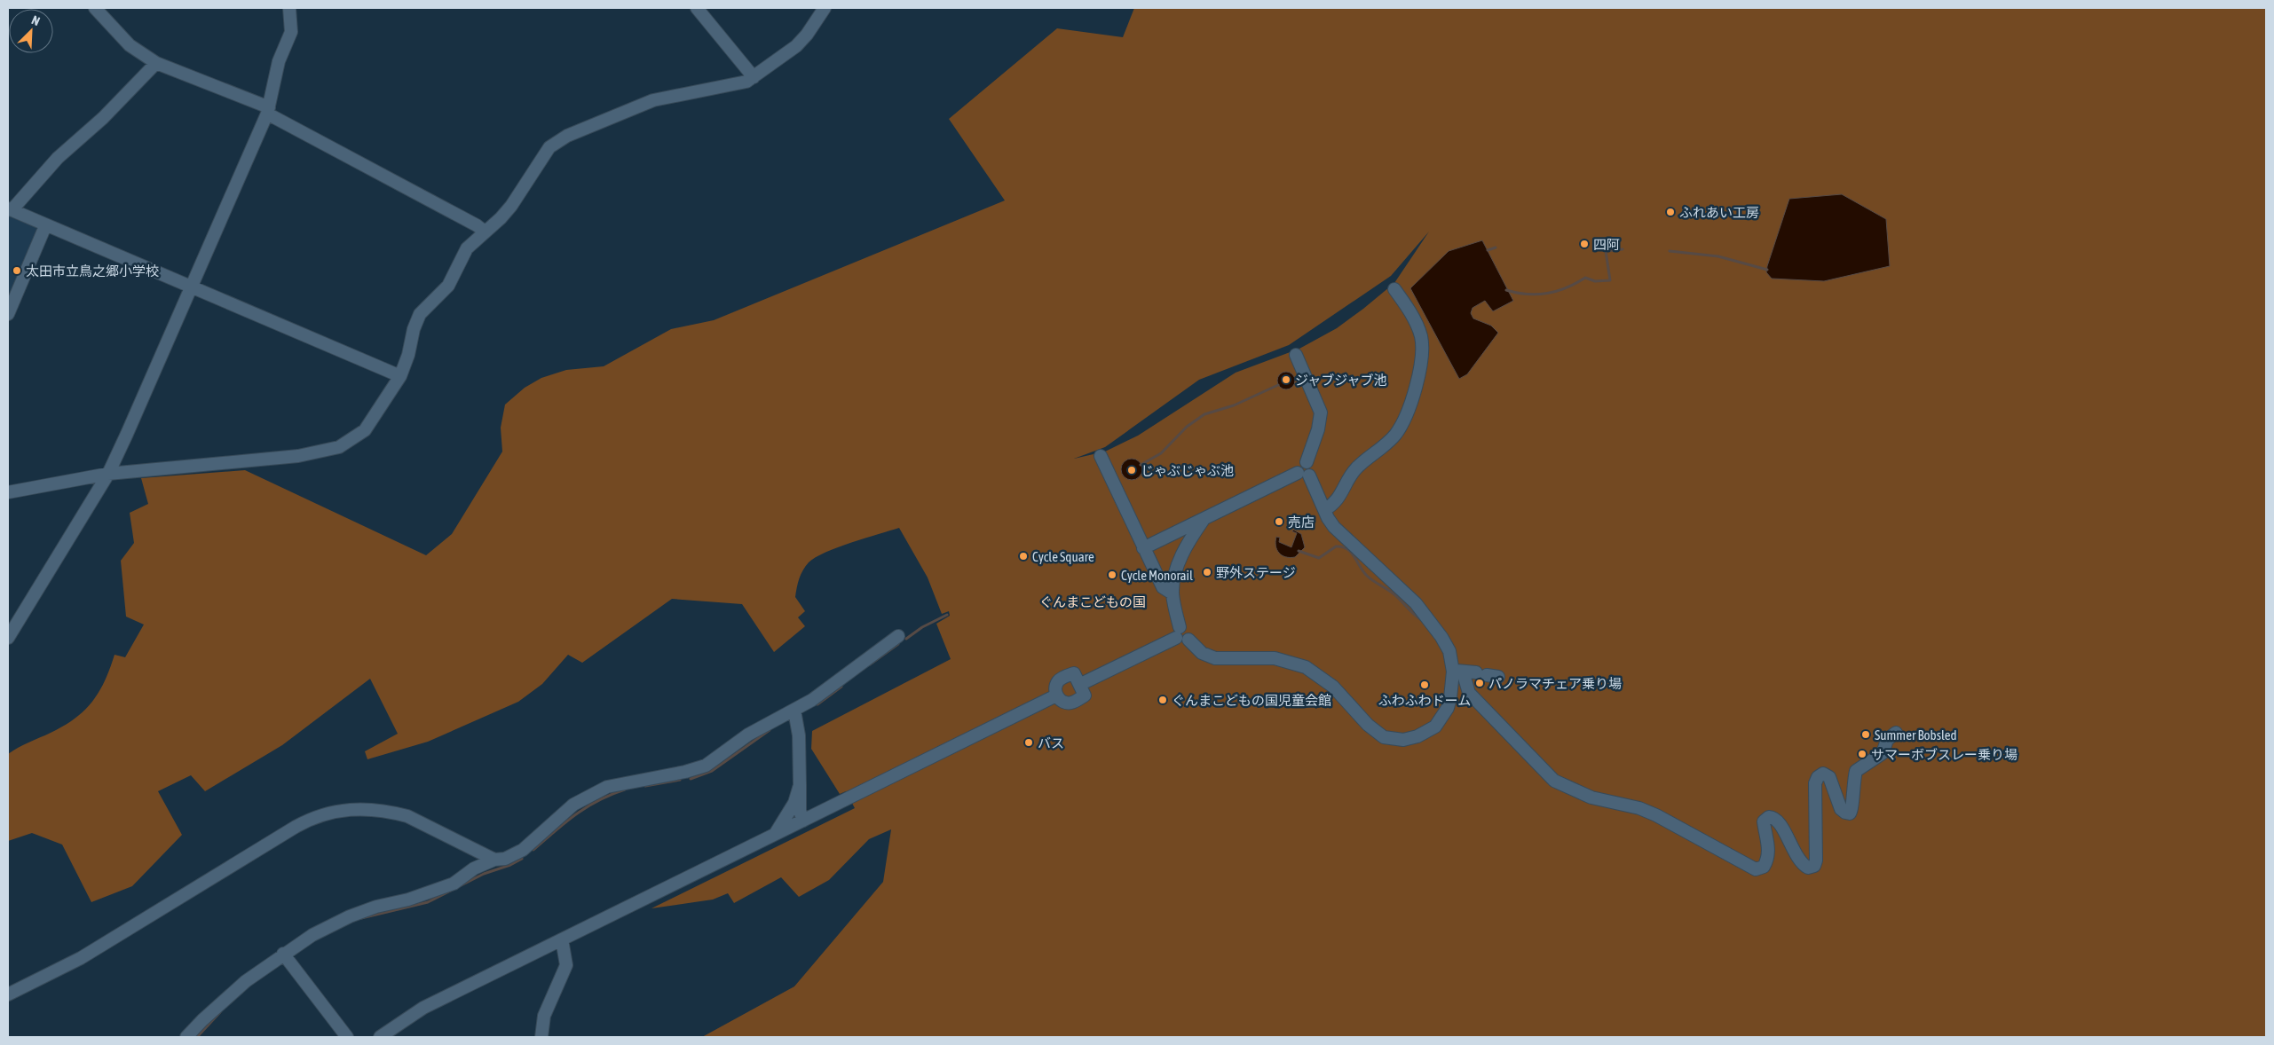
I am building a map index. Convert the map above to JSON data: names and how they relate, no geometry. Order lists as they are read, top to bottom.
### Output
{
  "parks": ["ぐんまこどもの国"],
  "places": [
    "ふれあい工房",
    "四阿",
    "太田市立鳥之郷小学校",
    "ジャブジャブ池",
    "じゃぶじゃぶ池",
    "売店",
    "Cycle Square",
    "野外ステージ",
    "Cycle Monorail",
    "パノラマチェア乗り場",
    "ふわふわドーム",
    "ぐんまこどもの国児童会館",
    "Summer Bobsled",
    "バス",
    "サマーボブスレー乗り場"
  ],
  "north": "top right"
}
